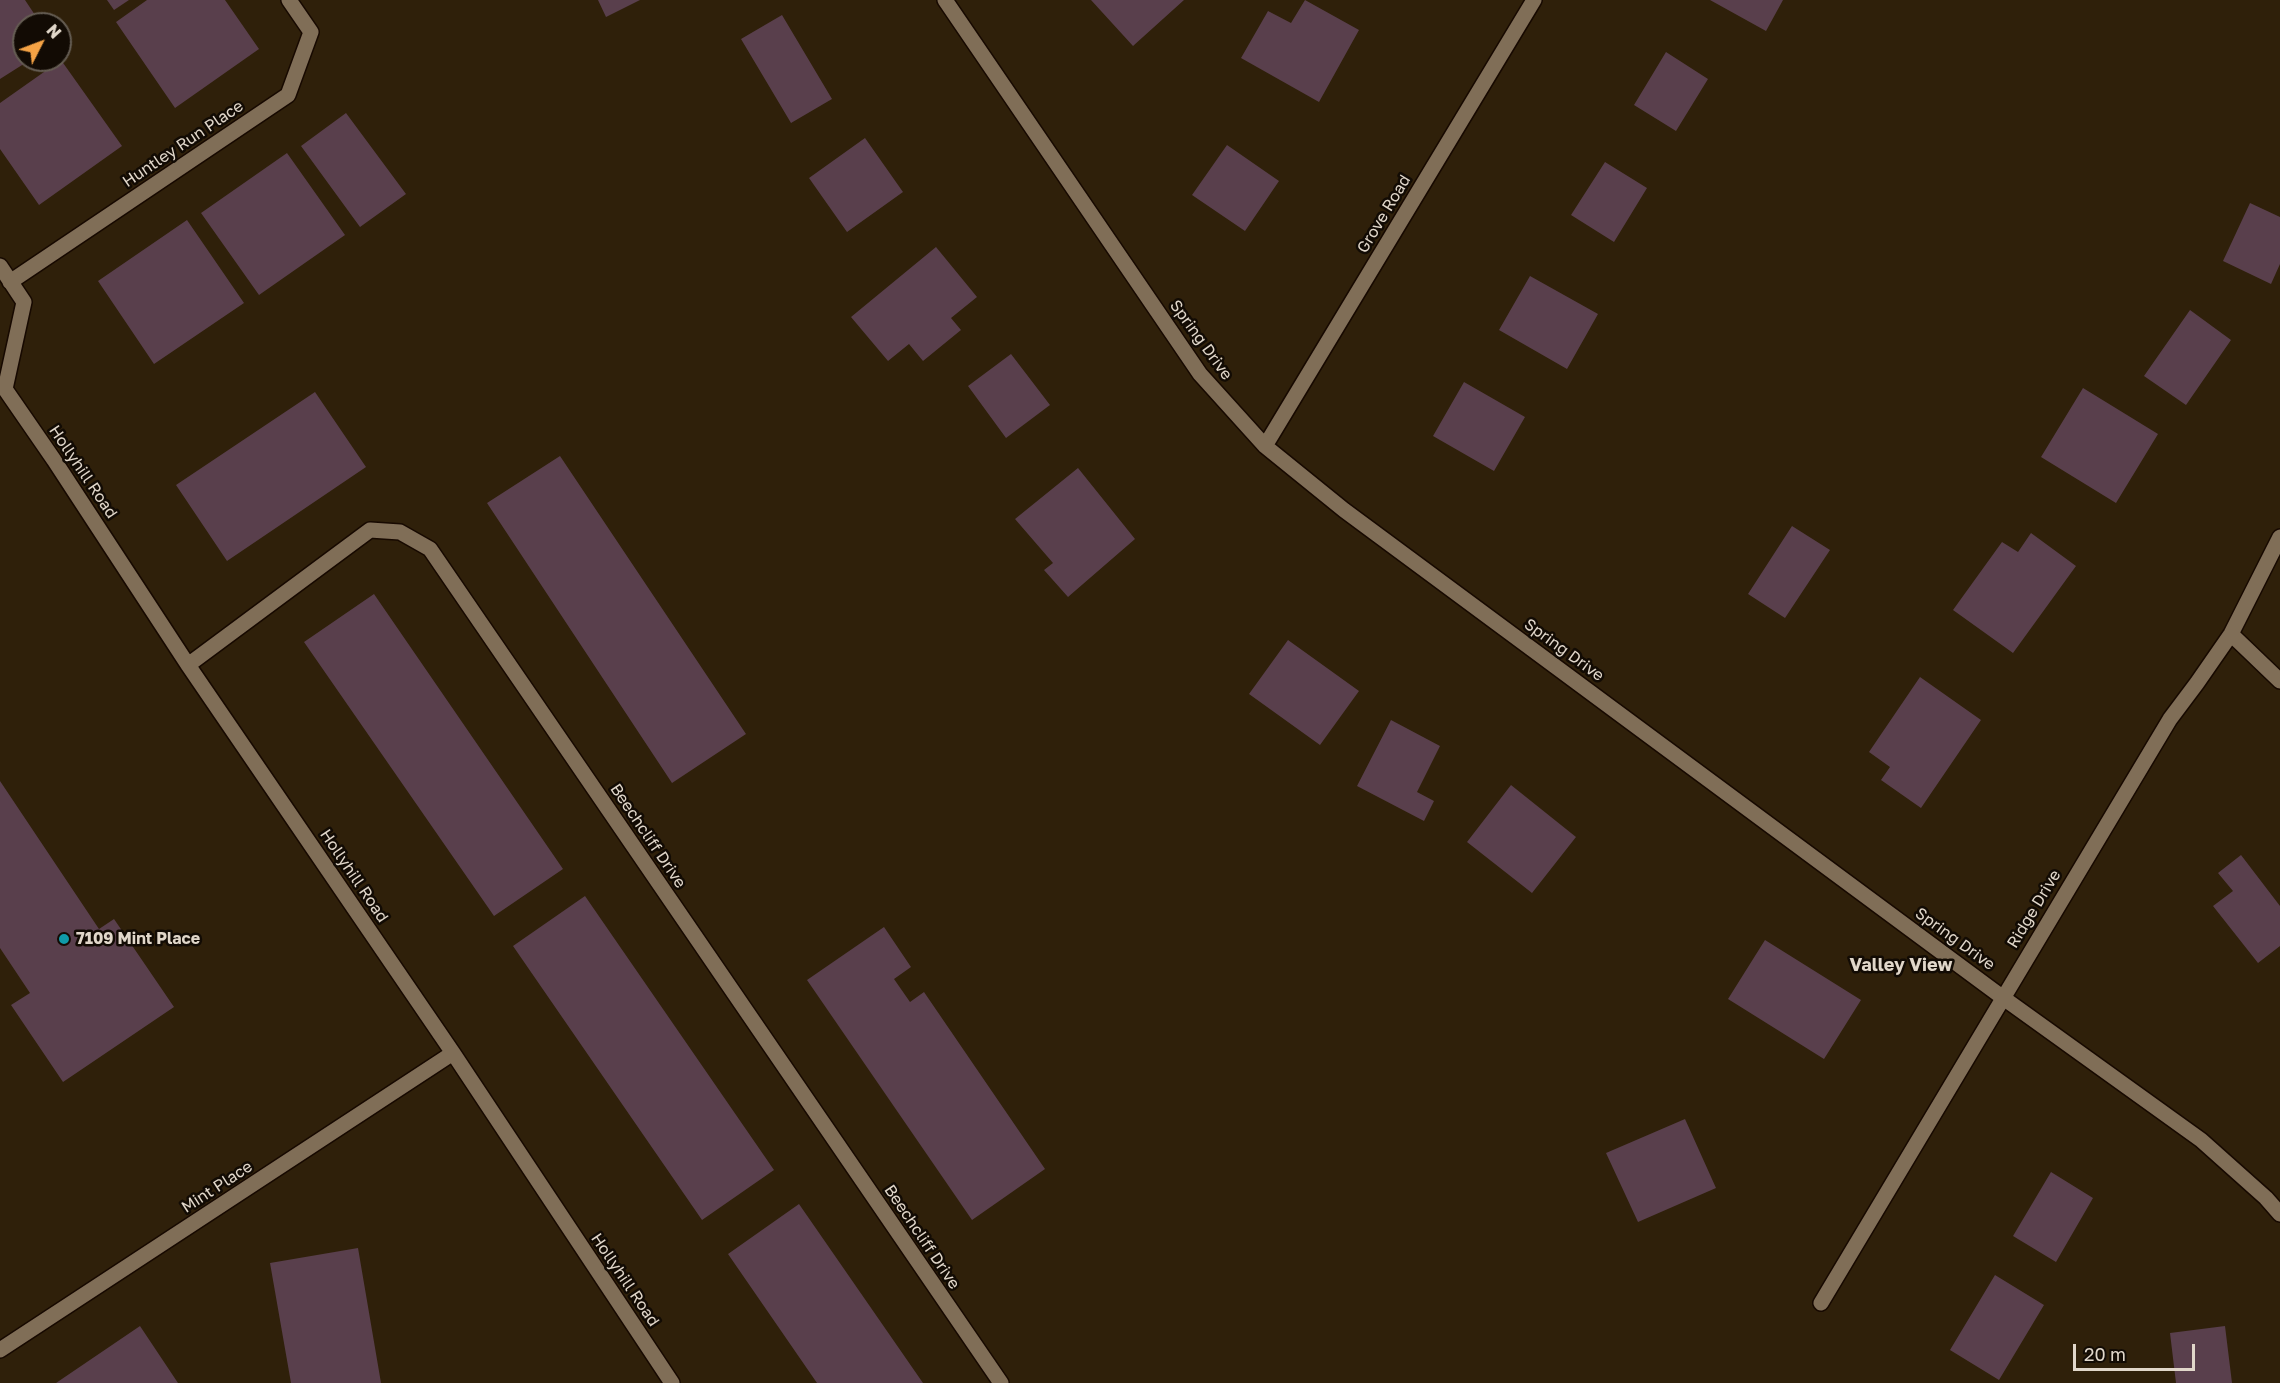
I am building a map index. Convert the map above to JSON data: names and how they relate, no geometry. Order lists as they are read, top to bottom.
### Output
{
  "streets": {
    "street": [
      "Huntley Run Place",
      "Grove Road",
      "Spring Drive",
      "Hollyhill Road",
      "Beechcliff Drive",
      "Ridge Drive",
      "Mint Place"
    ]
  },
  "crossings": [
    ["Grove Road", "Spring Drive"],
    ["Spring Drive", "Ridge Drive"],
    ["Hollyhill Road", "Beechcliff Drive"],
    ["Hollyhill Road", "Mint Place"]
  ],
  "districts": ["Valley View"],
  "places": ["7109 Mint Place"],
  "scale_bar": "20 m",
  "north": "top right"
}
